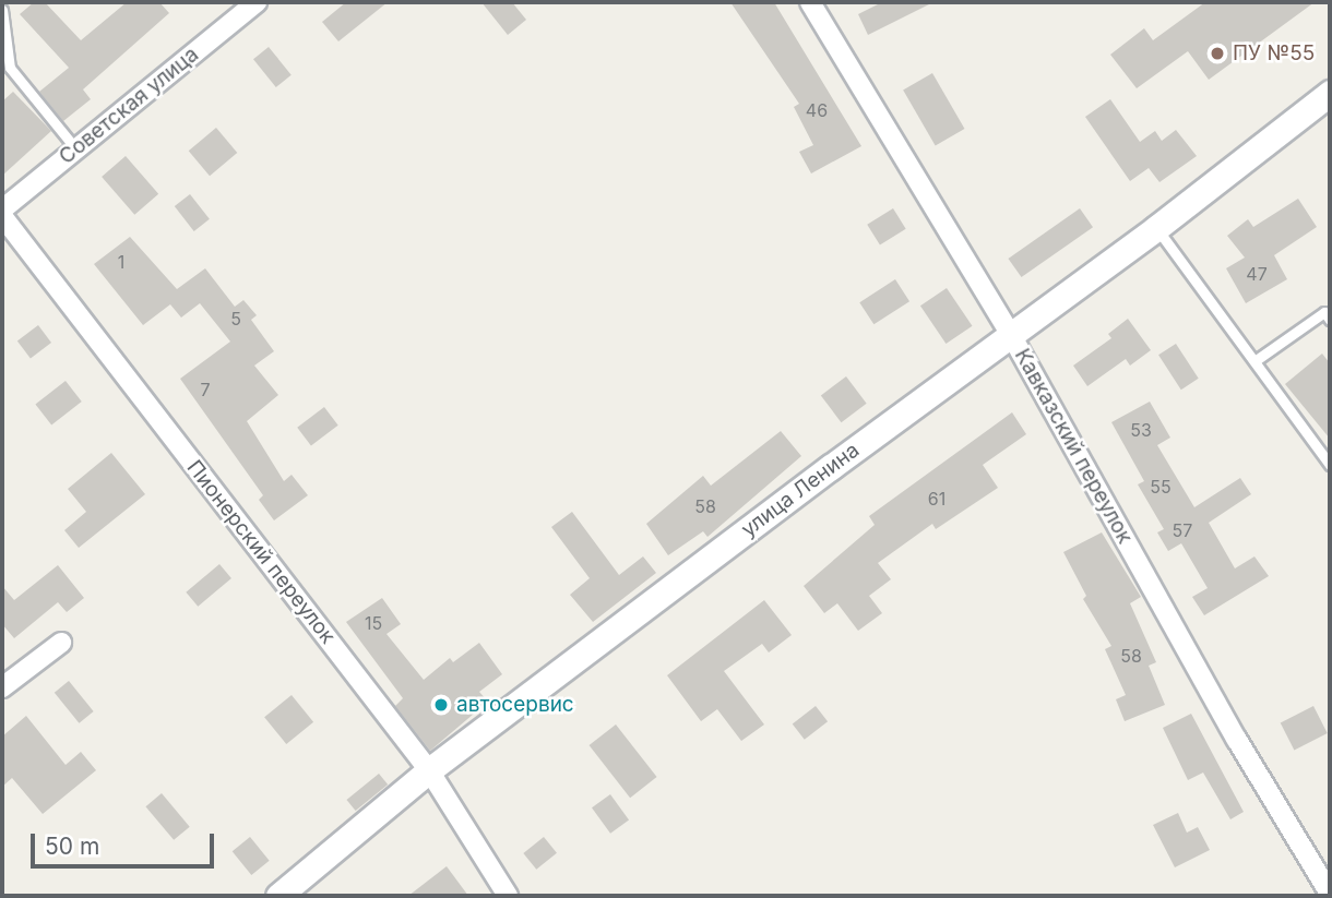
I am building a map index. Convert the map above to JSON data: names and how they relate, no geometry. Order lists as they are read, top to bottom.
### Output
{
  "streets": {
    "street": [
      "Советская улица",
      "Кавказский переулок",
      "улица Ленина",
      "Пионерский переулок"
    ]
  },
  "crossings": [
    ["Кавказский переулок", "улица Ленина"],
    ["улица Ленина", "Пионерский переулок"]
  ],
  "places": ["ПУ №55", "автосервис"],
  "house_numbers": [
    "46",
    "1",
    "47",
    "5",
    "7",
    "53",
    "55",
    "61",
    "58",
    "57",
    "15",
    "58"
  ],
  "scale_bar": "50 m"
}
